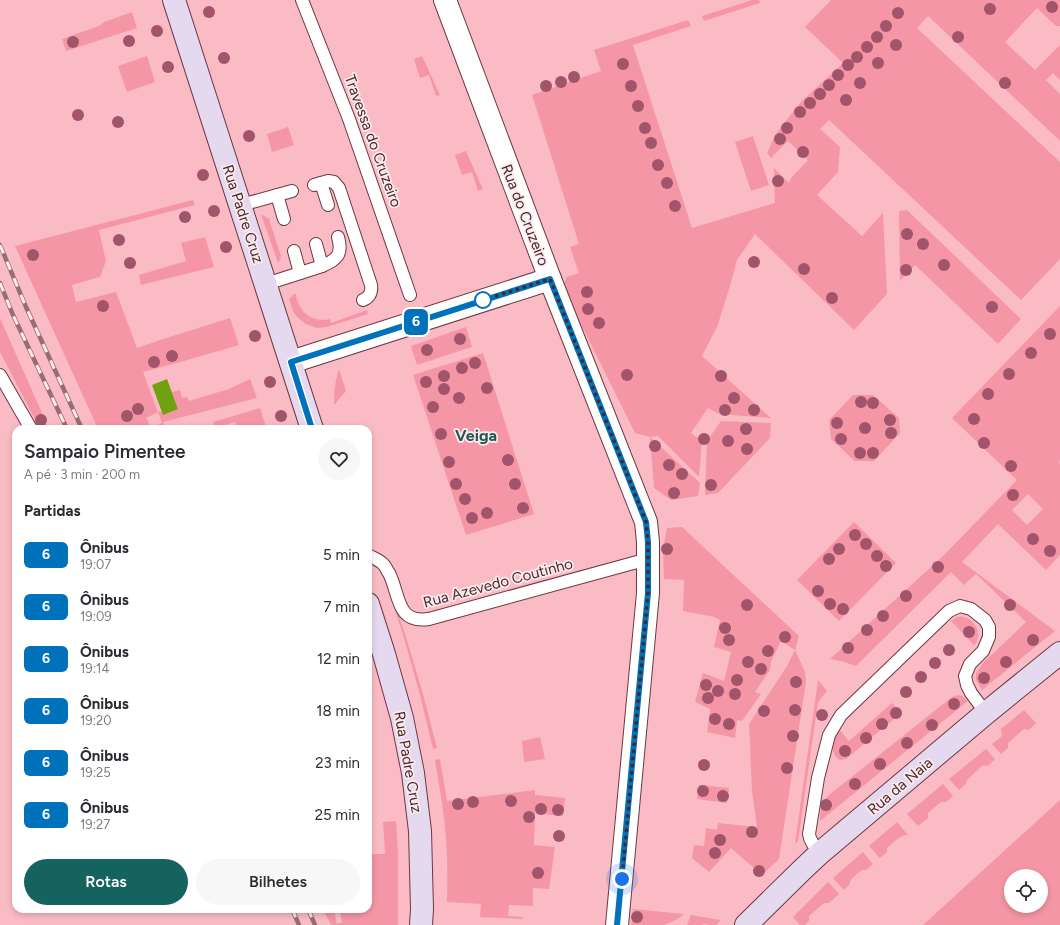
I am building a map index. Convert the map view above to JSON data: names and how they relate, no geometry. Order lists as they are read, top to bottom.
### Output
{
  "streets": {
    "street": ["Rua Padre Cruz", "Rua do Cruzeiro", "Rua da Naia"],
    "lane": ["Travessa do Cruzeiro", "Rua Azevedo Coutinho"]
  },
  "crossings": [
    ["Rua do Cruzeiro", "Rua Azevedo Coutinho"]
  ],
  "districts": ["Veiga"],
  "lines": ["bus line 6"],
  "page": {
    "on_map": "6",
    "heading": [
      ["Sampaio Pimentee", "A pé · 3 min · 200 m"],
      "Partidas"
    ],
    "list": [
      {
        "mark": "6",
        "name": "Ônibus",
        "note": "19:07",
        "value": "5 min"
      },
      {
        "mark": "6",
        "name": "Ônibus",
        "note": "19:09",
        "value": "7 min"
      },
      {
        "mark": "6",
        "name": "Ônibus",
        "note": "19:14",
        "value": "12 min"
      },
      {
        "mark": "6",
        "name": "Ônibus",
        "note": "19:20",
        "value": "18 min"
      },
      {
        "mark": "6",
        "name": "Ônibus",
        "note": "19:25",
        "value": "23 min"
      },
      {
        "mark": "6",
        "name": "Ônibus",
        "note": "19:27",
        "value": "25 min"
      }
    ],
    "buttons": ["Rotas", "Bilhetes"]
  }
}
